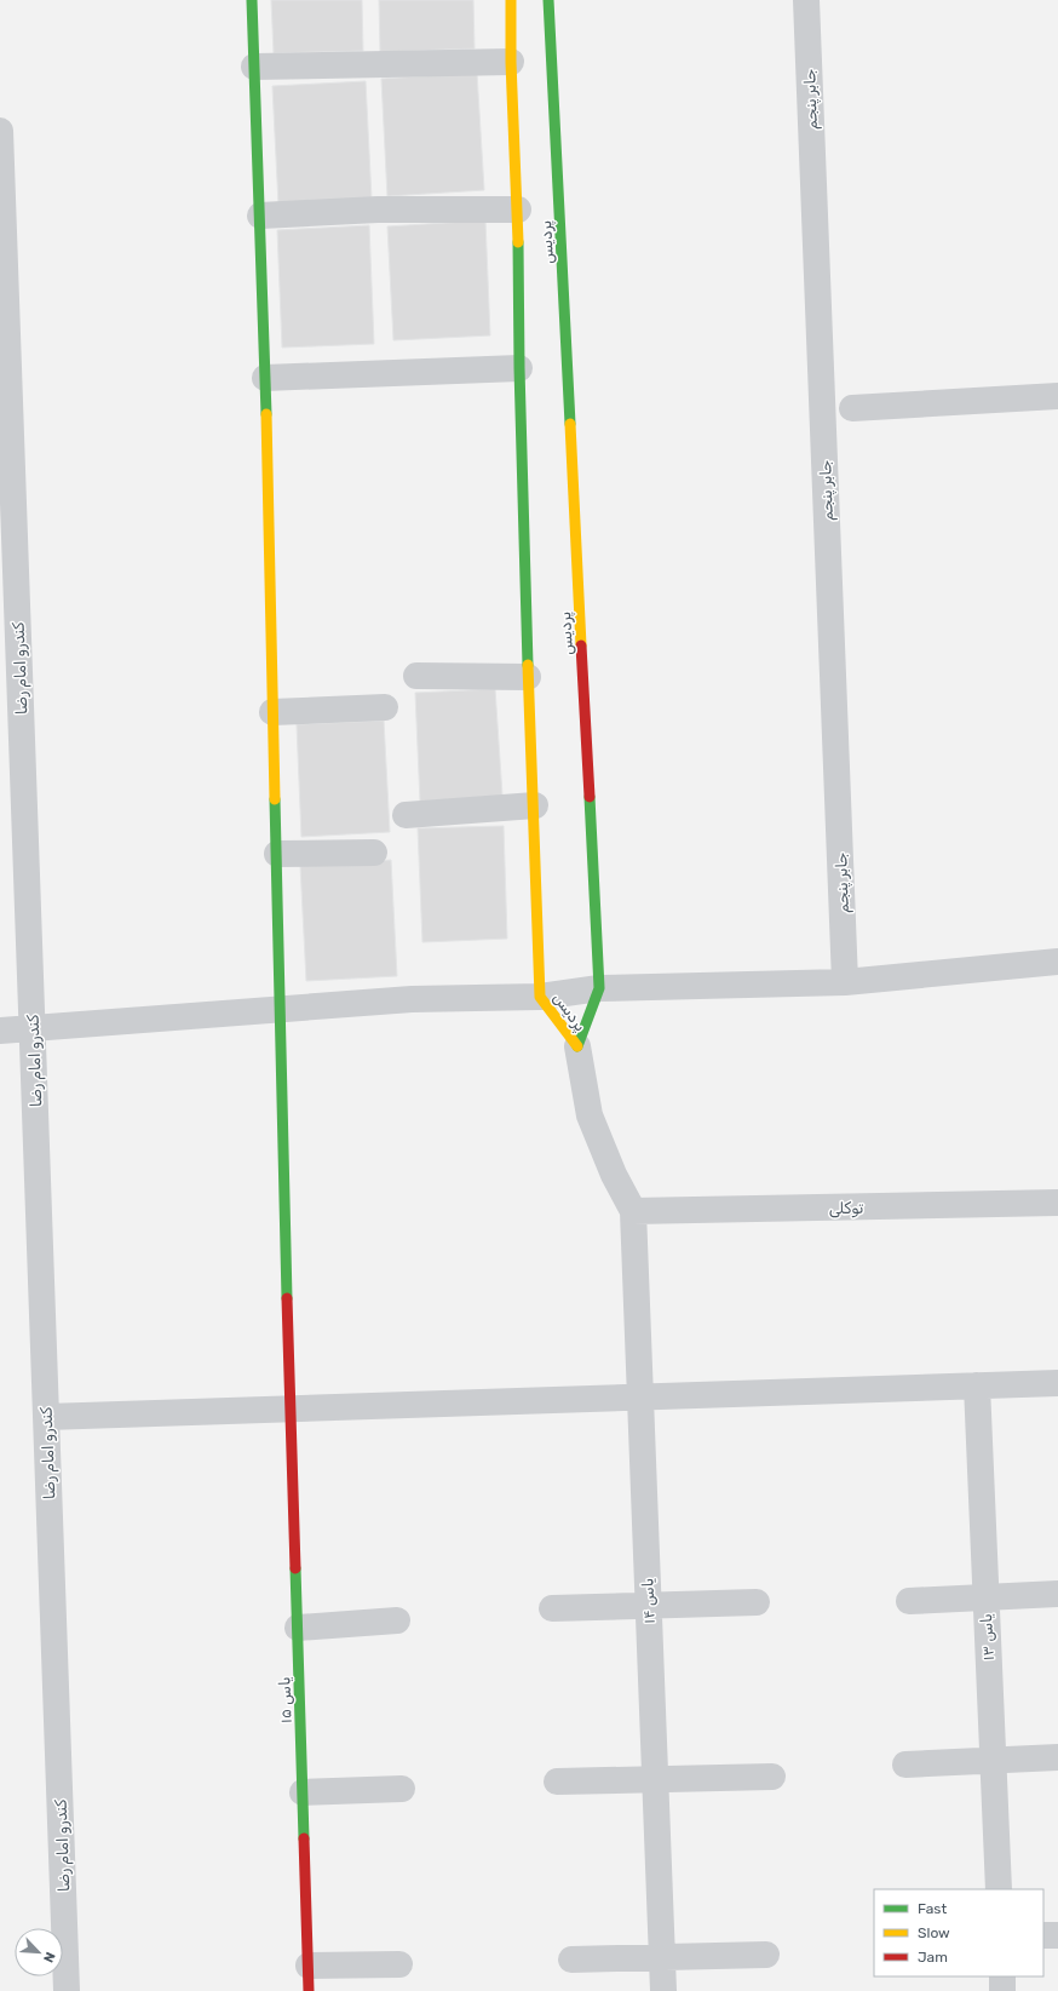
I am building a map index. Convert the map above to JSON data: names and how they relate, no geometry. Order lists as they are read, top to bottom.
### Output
{
  "streets": {
    "street": [
      "جابر پنجم",
      "پردیس",
      "کندرو امام رضا",
      "توکلی",
      "یاس ۱۴",
      "یاس ۱۳",
      "یاس ۱۵"
    ]
  },
  "crossings": [
    ["توکلی", "یاس ۱۴"]
  ],
  "legend": ["Fast", "Slow", "Jam"],
  "north": "bottom right"
}
